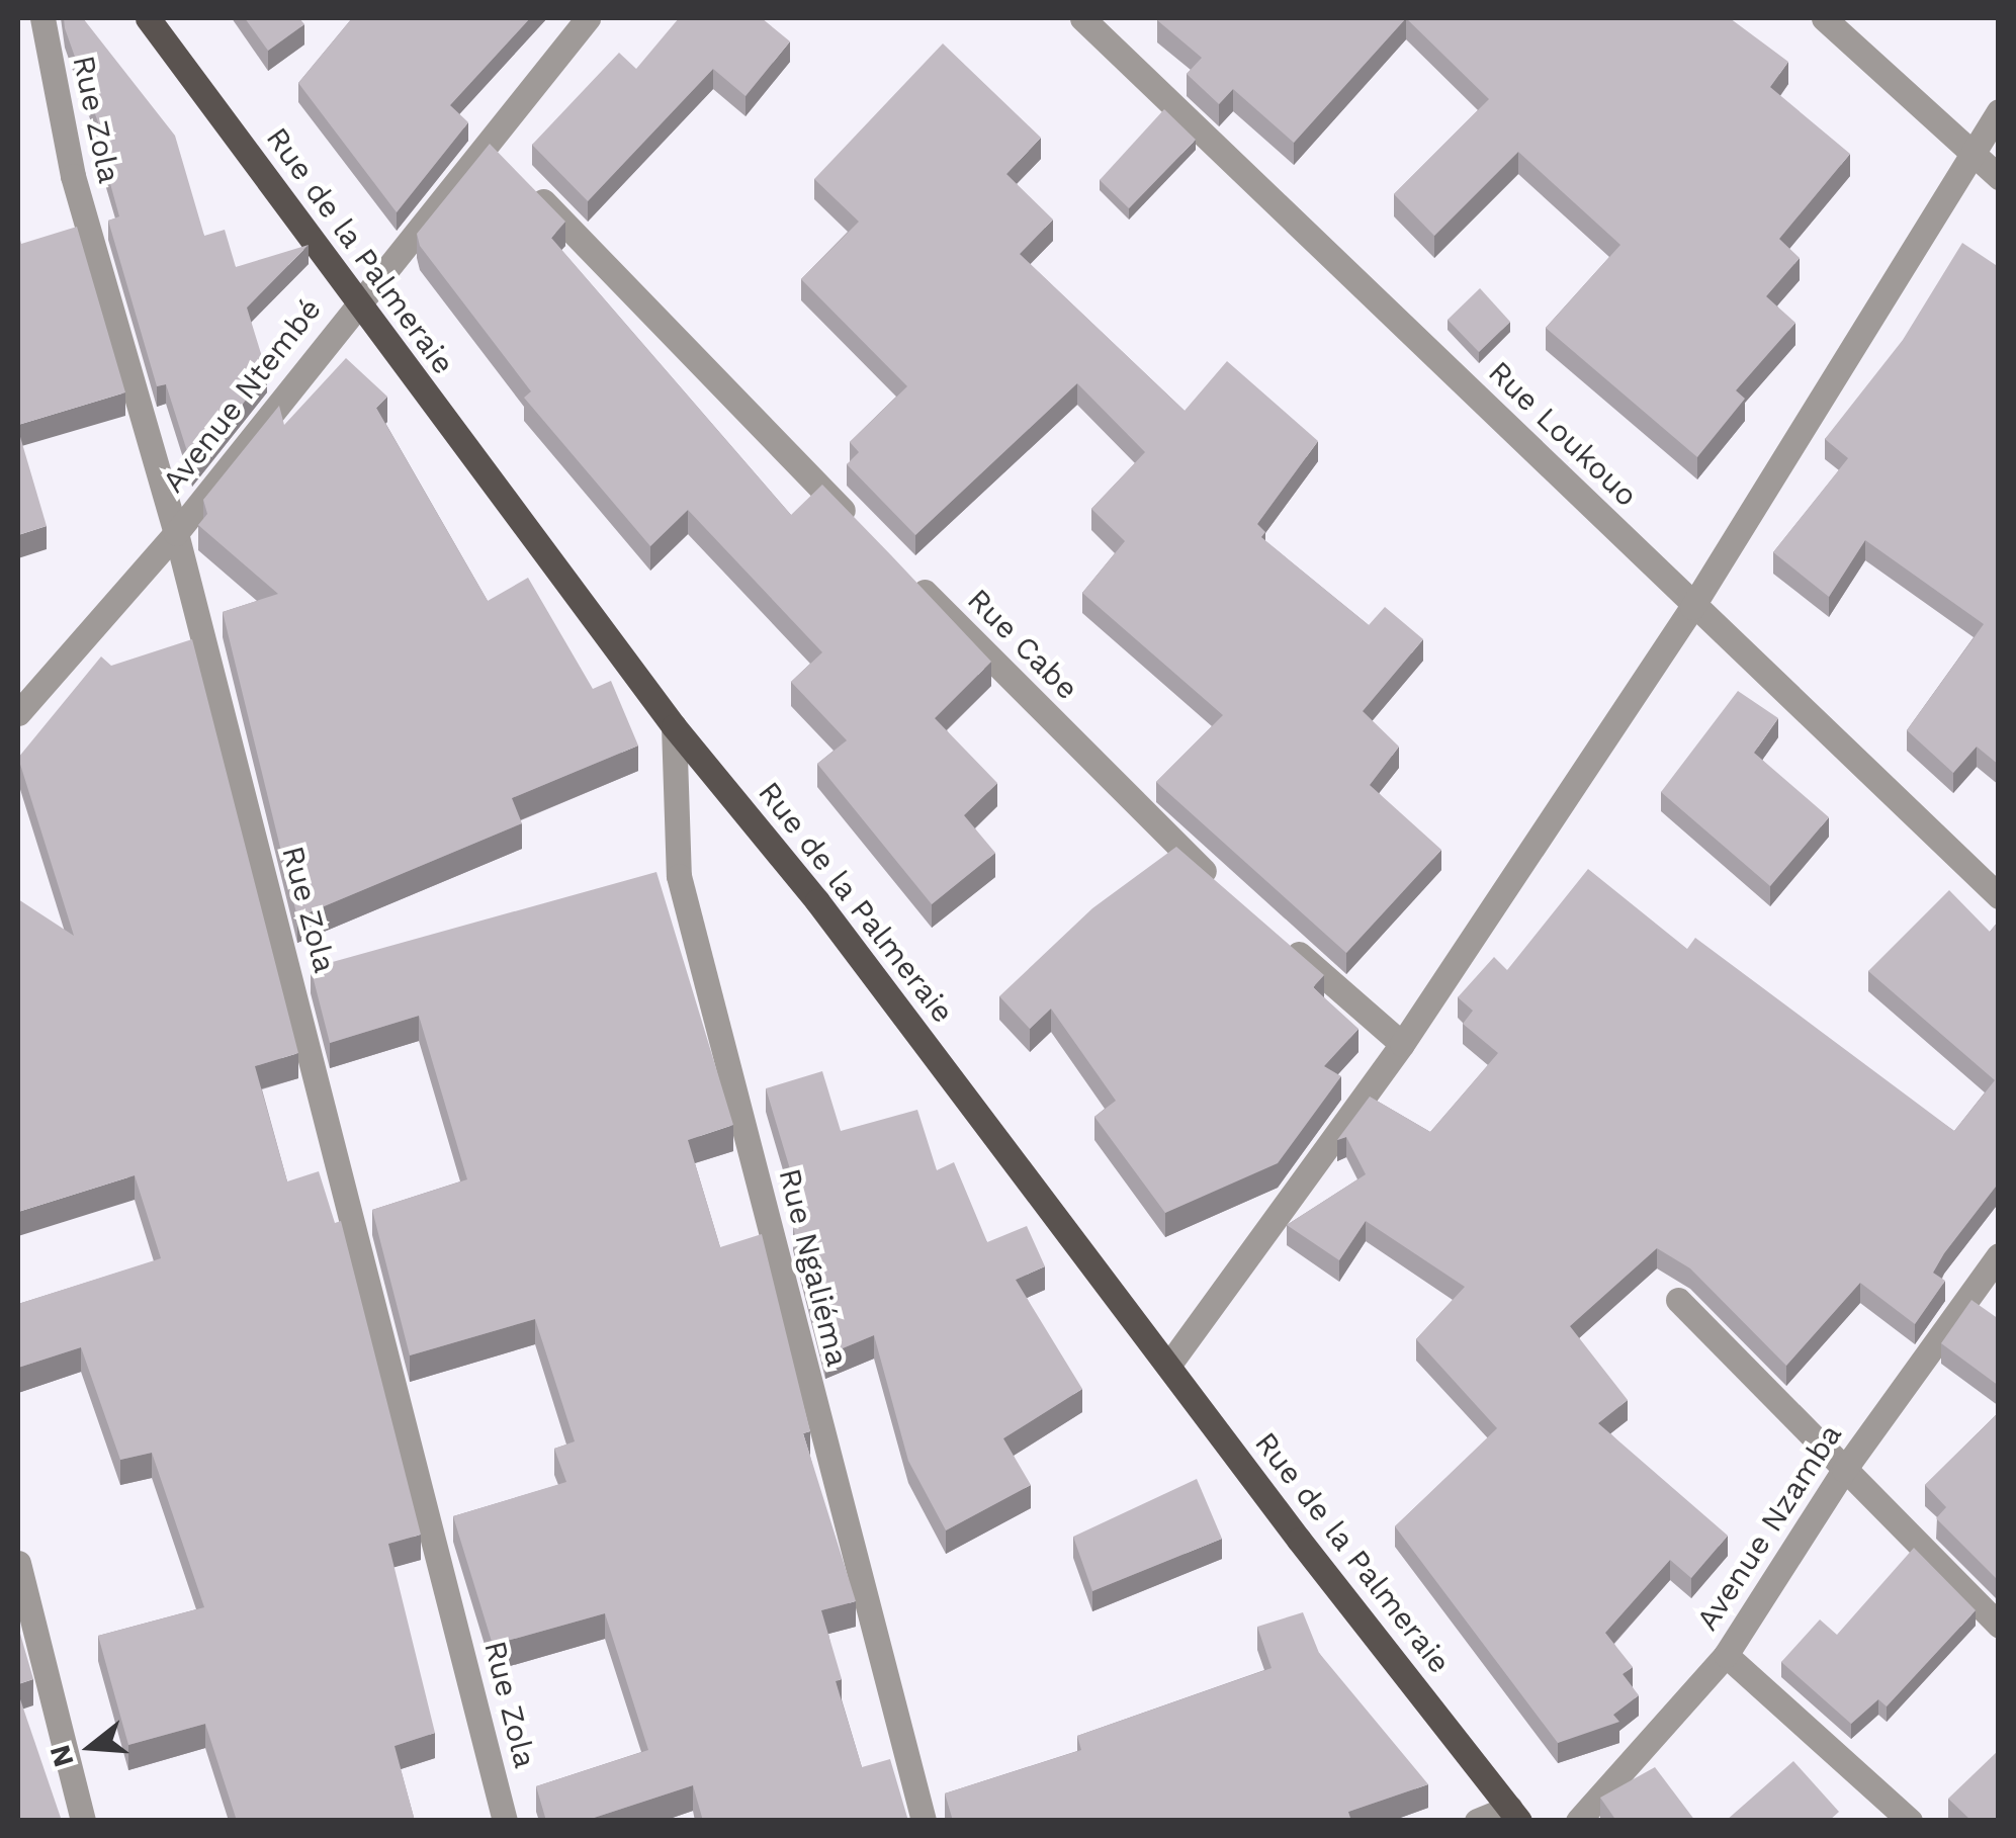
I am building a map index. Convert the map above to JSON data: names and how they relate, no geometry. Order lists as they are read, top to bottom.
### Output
{
  "streets": {
    "main road": ["Rue de la Palmeraie"],
    "street": [
      "Rue Zola",
      "Avenue Ntembé",
      "Rue Loukouo",
      "Rue Cabe",
      "Rue Ngaliéma",
      "Avenue Nzamba"
    ]
  },
  "crossings": [
    ["Rue Zola", "Avenue Ntembé"],
    ["Rue de la Palmeraie", "Avenue Ntembé"],
    ["Rue de la Palmeraie", "Rue Ngaliéma"]
  ],
  "north": "left"
}
